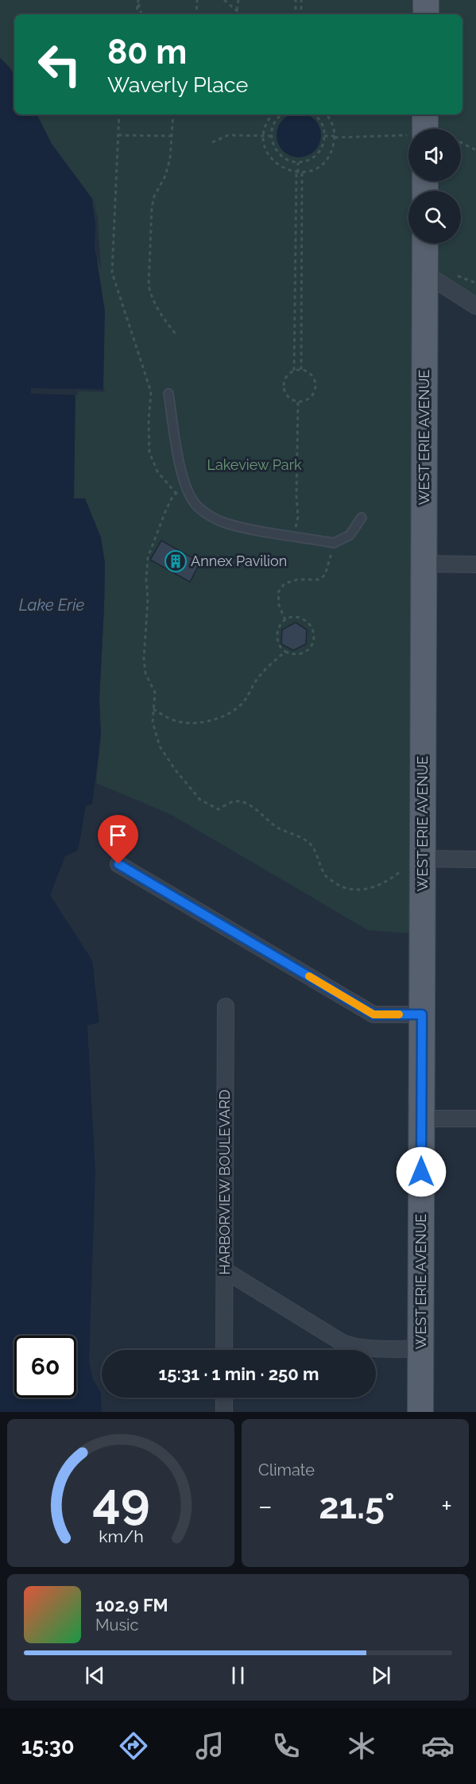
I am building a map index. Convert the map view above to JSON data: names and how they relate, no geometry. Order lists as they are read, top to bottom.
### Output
{
  "streets": {
    "main road": ["WEST ERIE AVENUE"],
    "street": ["HARBORVIEW BOULEVARD"]
  },
  "water": ["Lake Erie"],
  "parks": ["Lakeview Park"],
  "places": {
    "building": ["Annex Pavilion"]
  },
  "page": {
    "turn": ["80 m", "Waverly Place"],
    "limit": "60",
    "trip": "15:31 · 1 min · 250 m",
    "tile": "Climate",
    "heat": ["−", "21.5°", "+"],
    "song": ["102.9 FM", "Music"],
    "tabs": "15:30",
    "gauge": ["49", "km/h"]
  }
}
